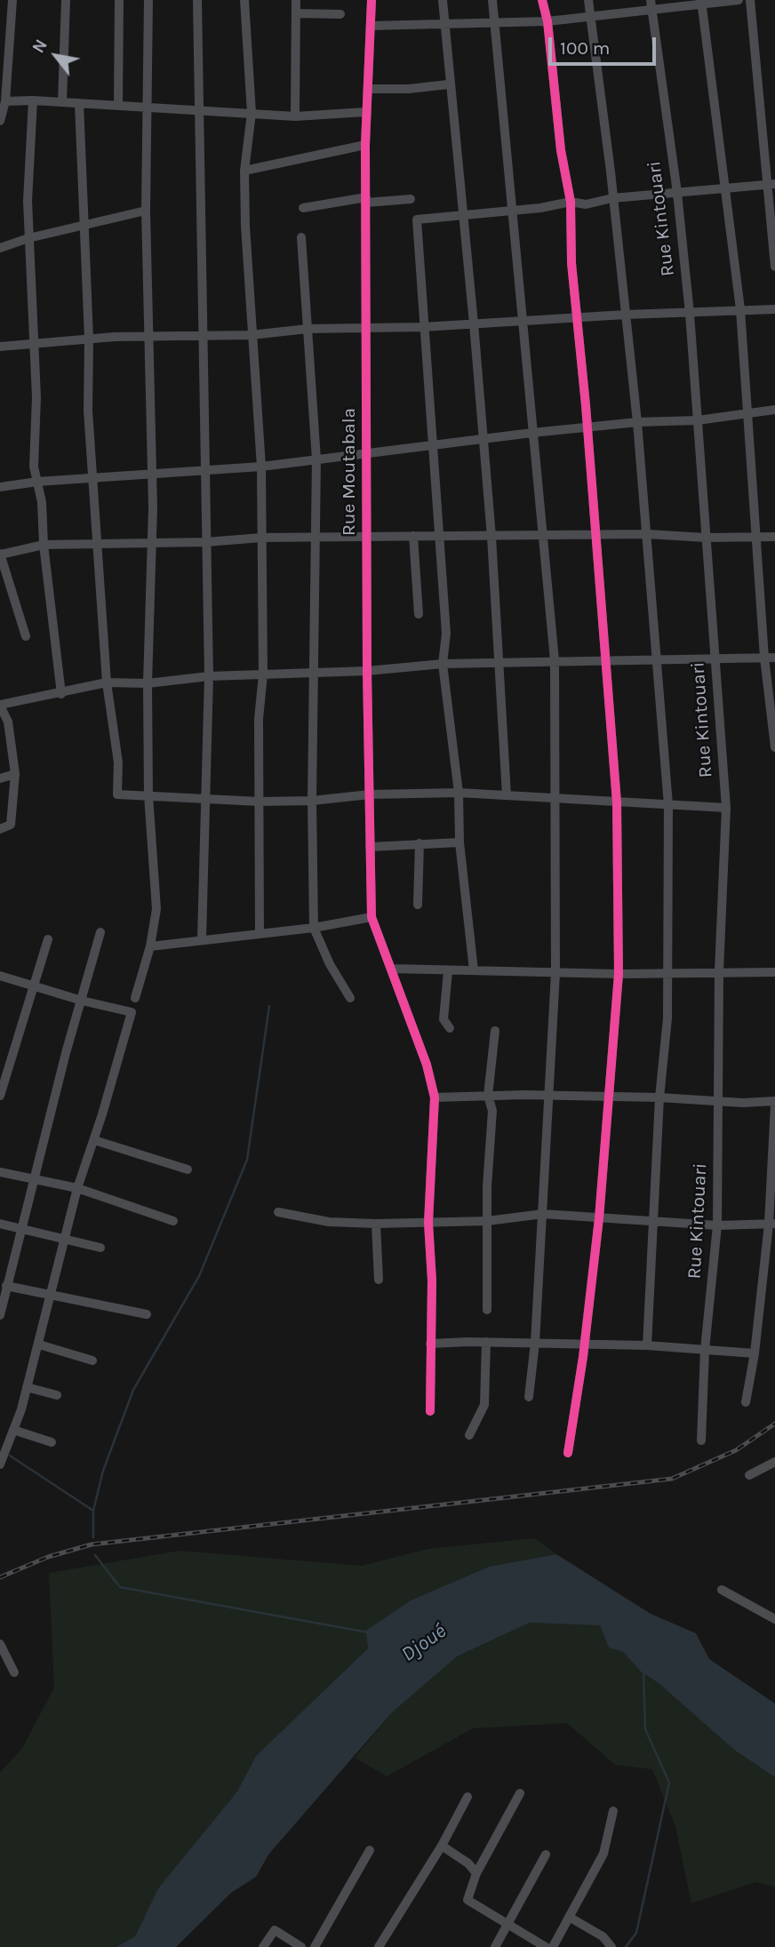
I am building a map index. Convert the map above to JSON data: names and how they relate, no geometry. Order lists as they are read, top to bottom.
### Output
{
  "streets": {
    "street": ["Rue Kintouari", "Rue Moutabala"]
  },
  "water": ["Djoué"],
  "scale_bar": "100 m",
  "north": "top left"
}
